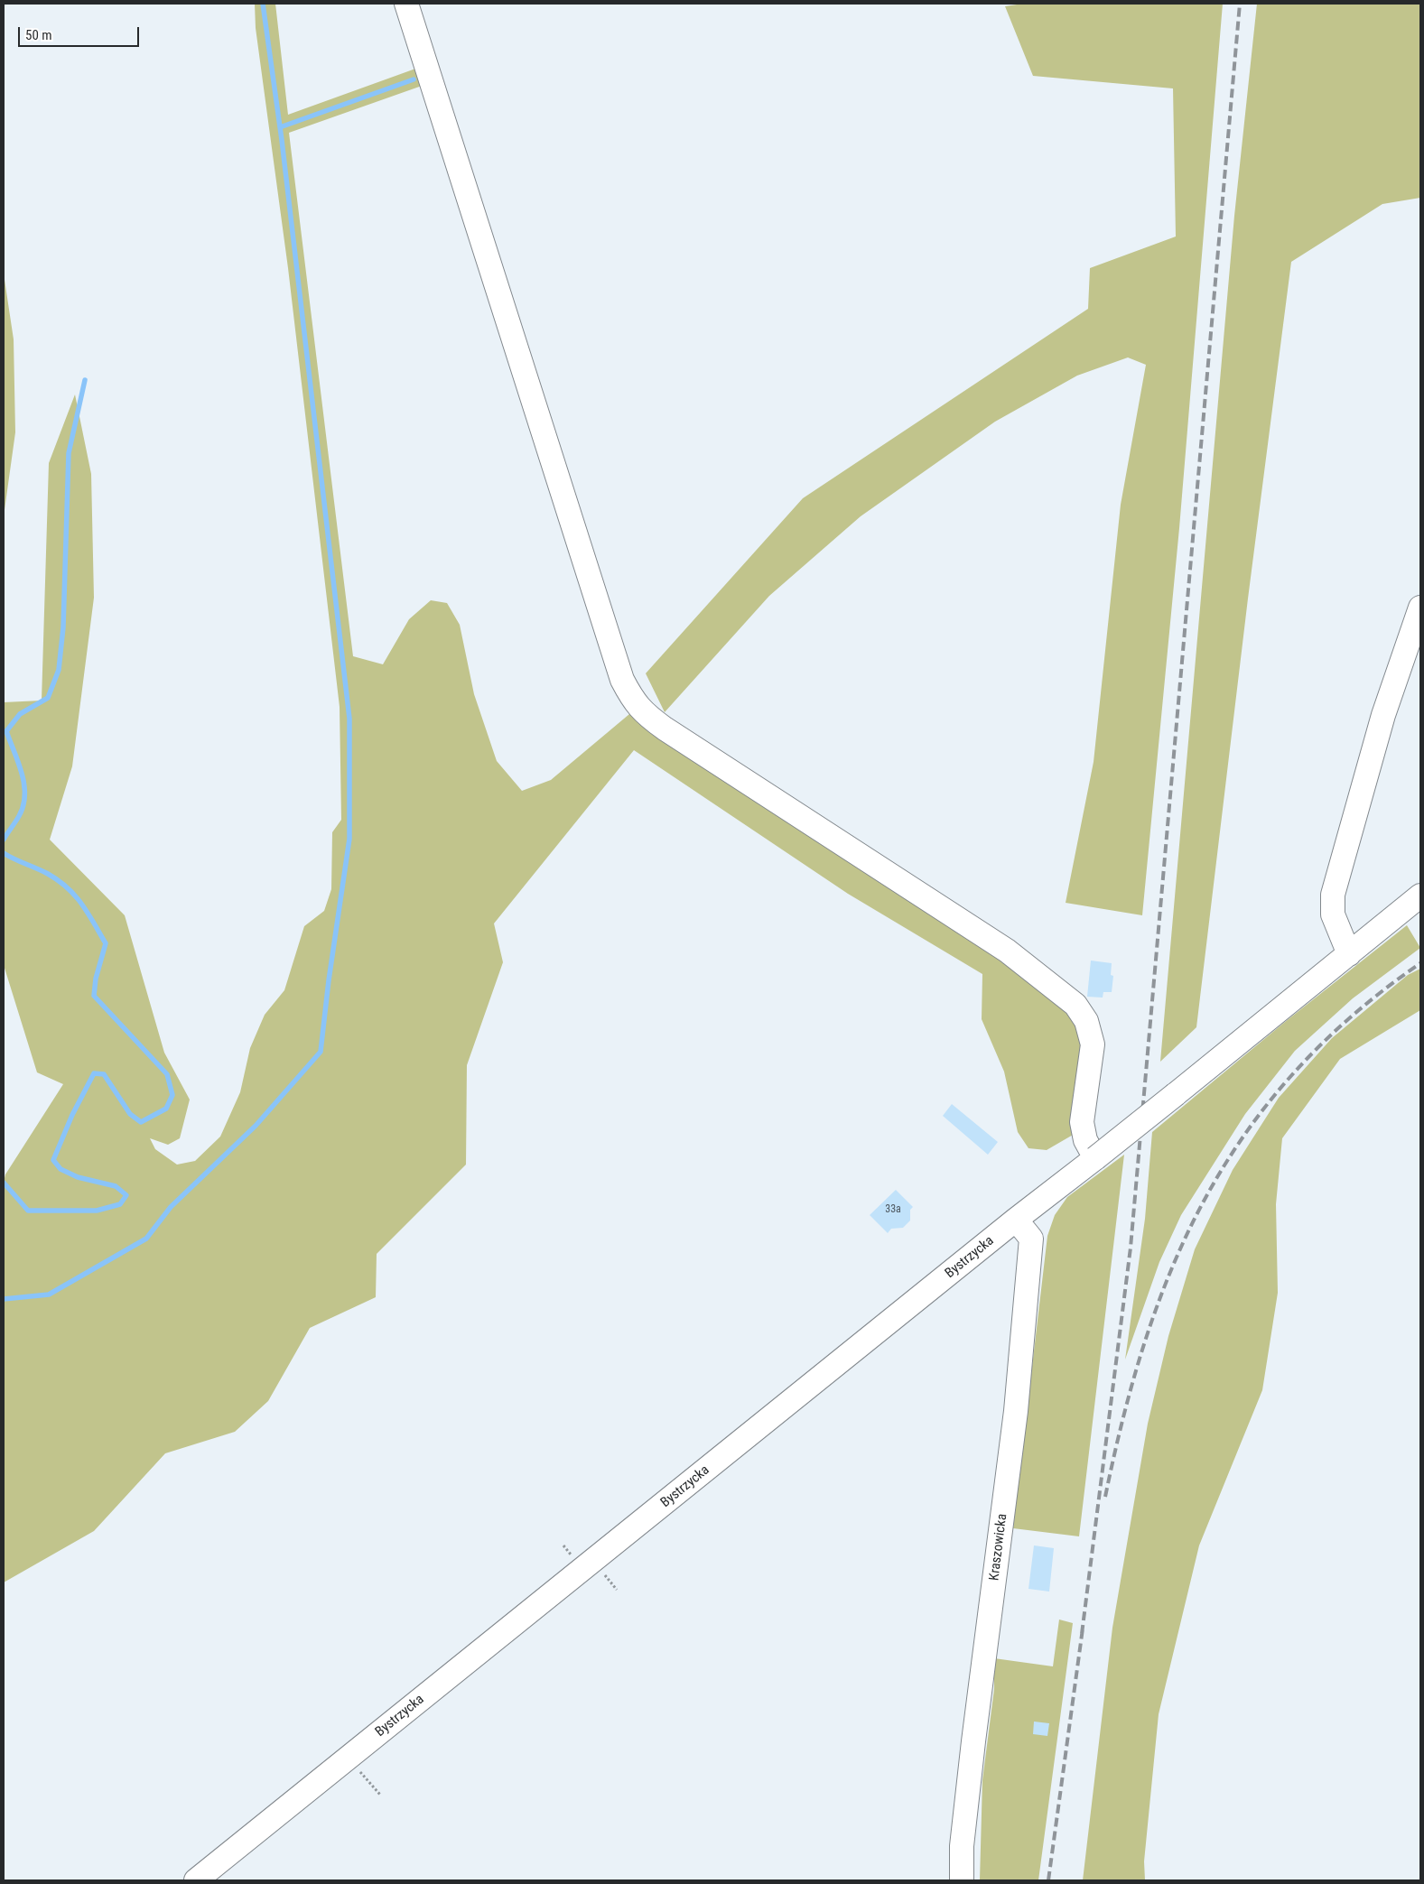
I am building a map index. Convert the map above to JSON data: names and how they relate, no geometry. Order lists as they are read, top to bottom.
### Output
{
  "streets": {
    "street": ["Bystrzycka", "Kraszowicka"]
  },
  "crossings": [
    ["Bystrzycka", "Kraszowicka"]
  ],
  "house_numbers": ["33a"],
  "scale_bar": "50 m"
}
